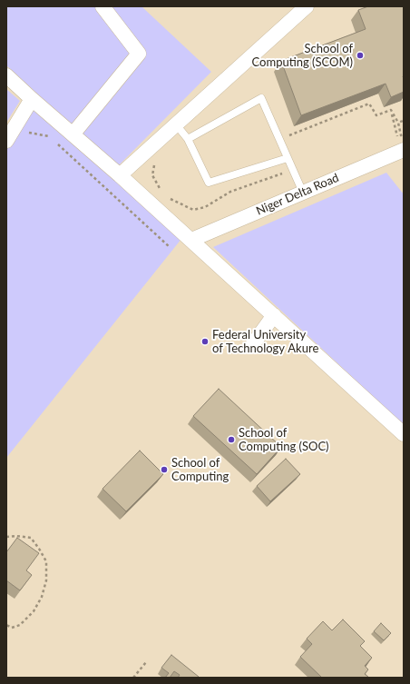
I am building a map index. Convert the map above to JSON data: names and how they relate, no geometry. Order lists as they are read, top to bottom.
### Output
{
  "streets": {
    "street": ["Niger Delta Road"]
  },
  "places": [
    "School of Computing (SCOM)",
    "Federal University of Technology Akure",
    "School of Computing (SOC)",
    "School of Computing"
  ]
}
